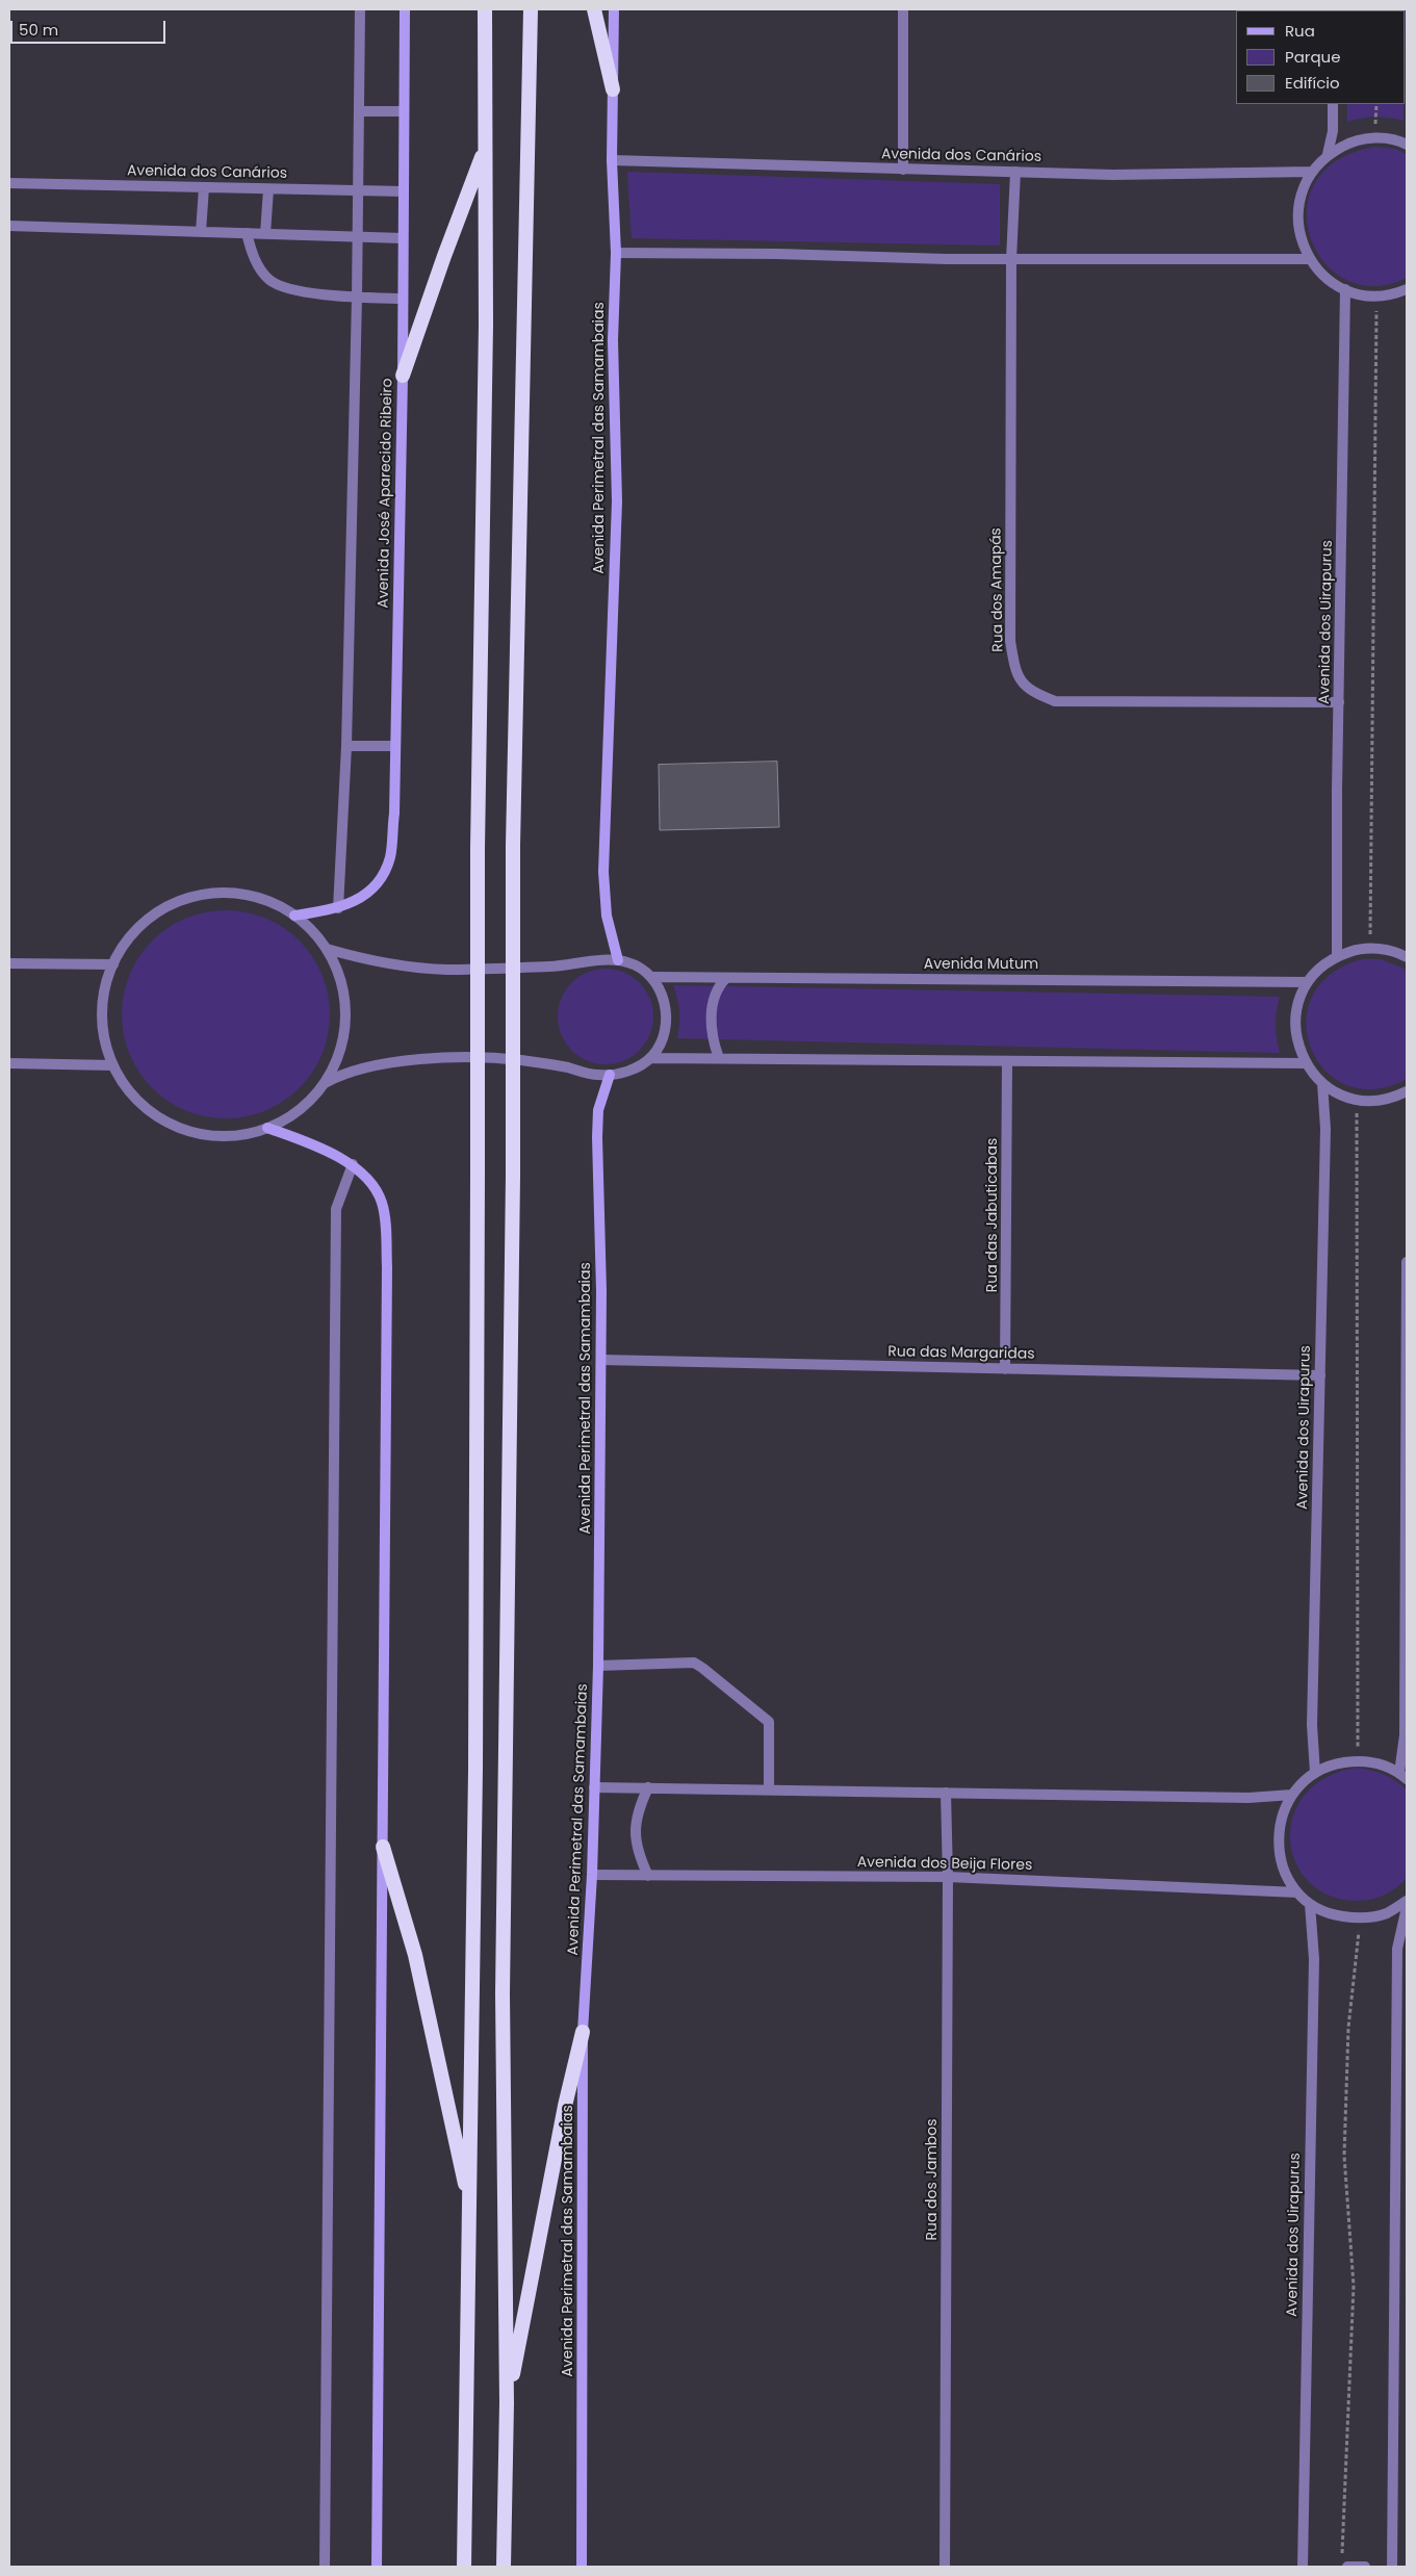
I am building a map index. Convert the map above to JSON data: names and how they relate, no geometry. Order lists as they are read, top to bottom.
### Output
{
  "streets": {
    "main road": ["Avenida Perimetral das Samambaias", "Avenida José Aparecido Ribeiro"],
    "street": [
      "Avenida dos Canários",
      "Rua dos Amapás",
      "Avenida dos Uirapurus",
      "Avenida Mutum",
      "Rua das Jabuticabas",
      "Rua das Margaridas",
      "Avenida dos Beija Flores",
      "Rua dos Jambos"
    ]
  },
  "crossings": [
    ["Avenida dos Canários", "Avenida Perimetral das Samambaias"],
    ["Avenida dos Canários", "Avenida José Aparecido Ribeiro"],
    ["Avenida dos Canários", "Rua dos Amapás"],
    ["Avenida Perimetral das Samambaias", "Rua das Margaridas"],
    ["Avenida Perimetral das Samambaias", "Avenida dos Beija Flores"],
    ["Rua dos Amapás", "Avenida dos Uirapurus"],
    ["Avenida dos Uirapurus", "Rua das Margaridas"],
    ["Rua das Jabuticabas", "Rua das Margaridas"],
    ["Avenida dos Beija Flores", "Rua dos Jambos"]
  ],
  "legend": ["Rua", "Parque", "Edifício"],
  "scale_bar": "50 m"
}
